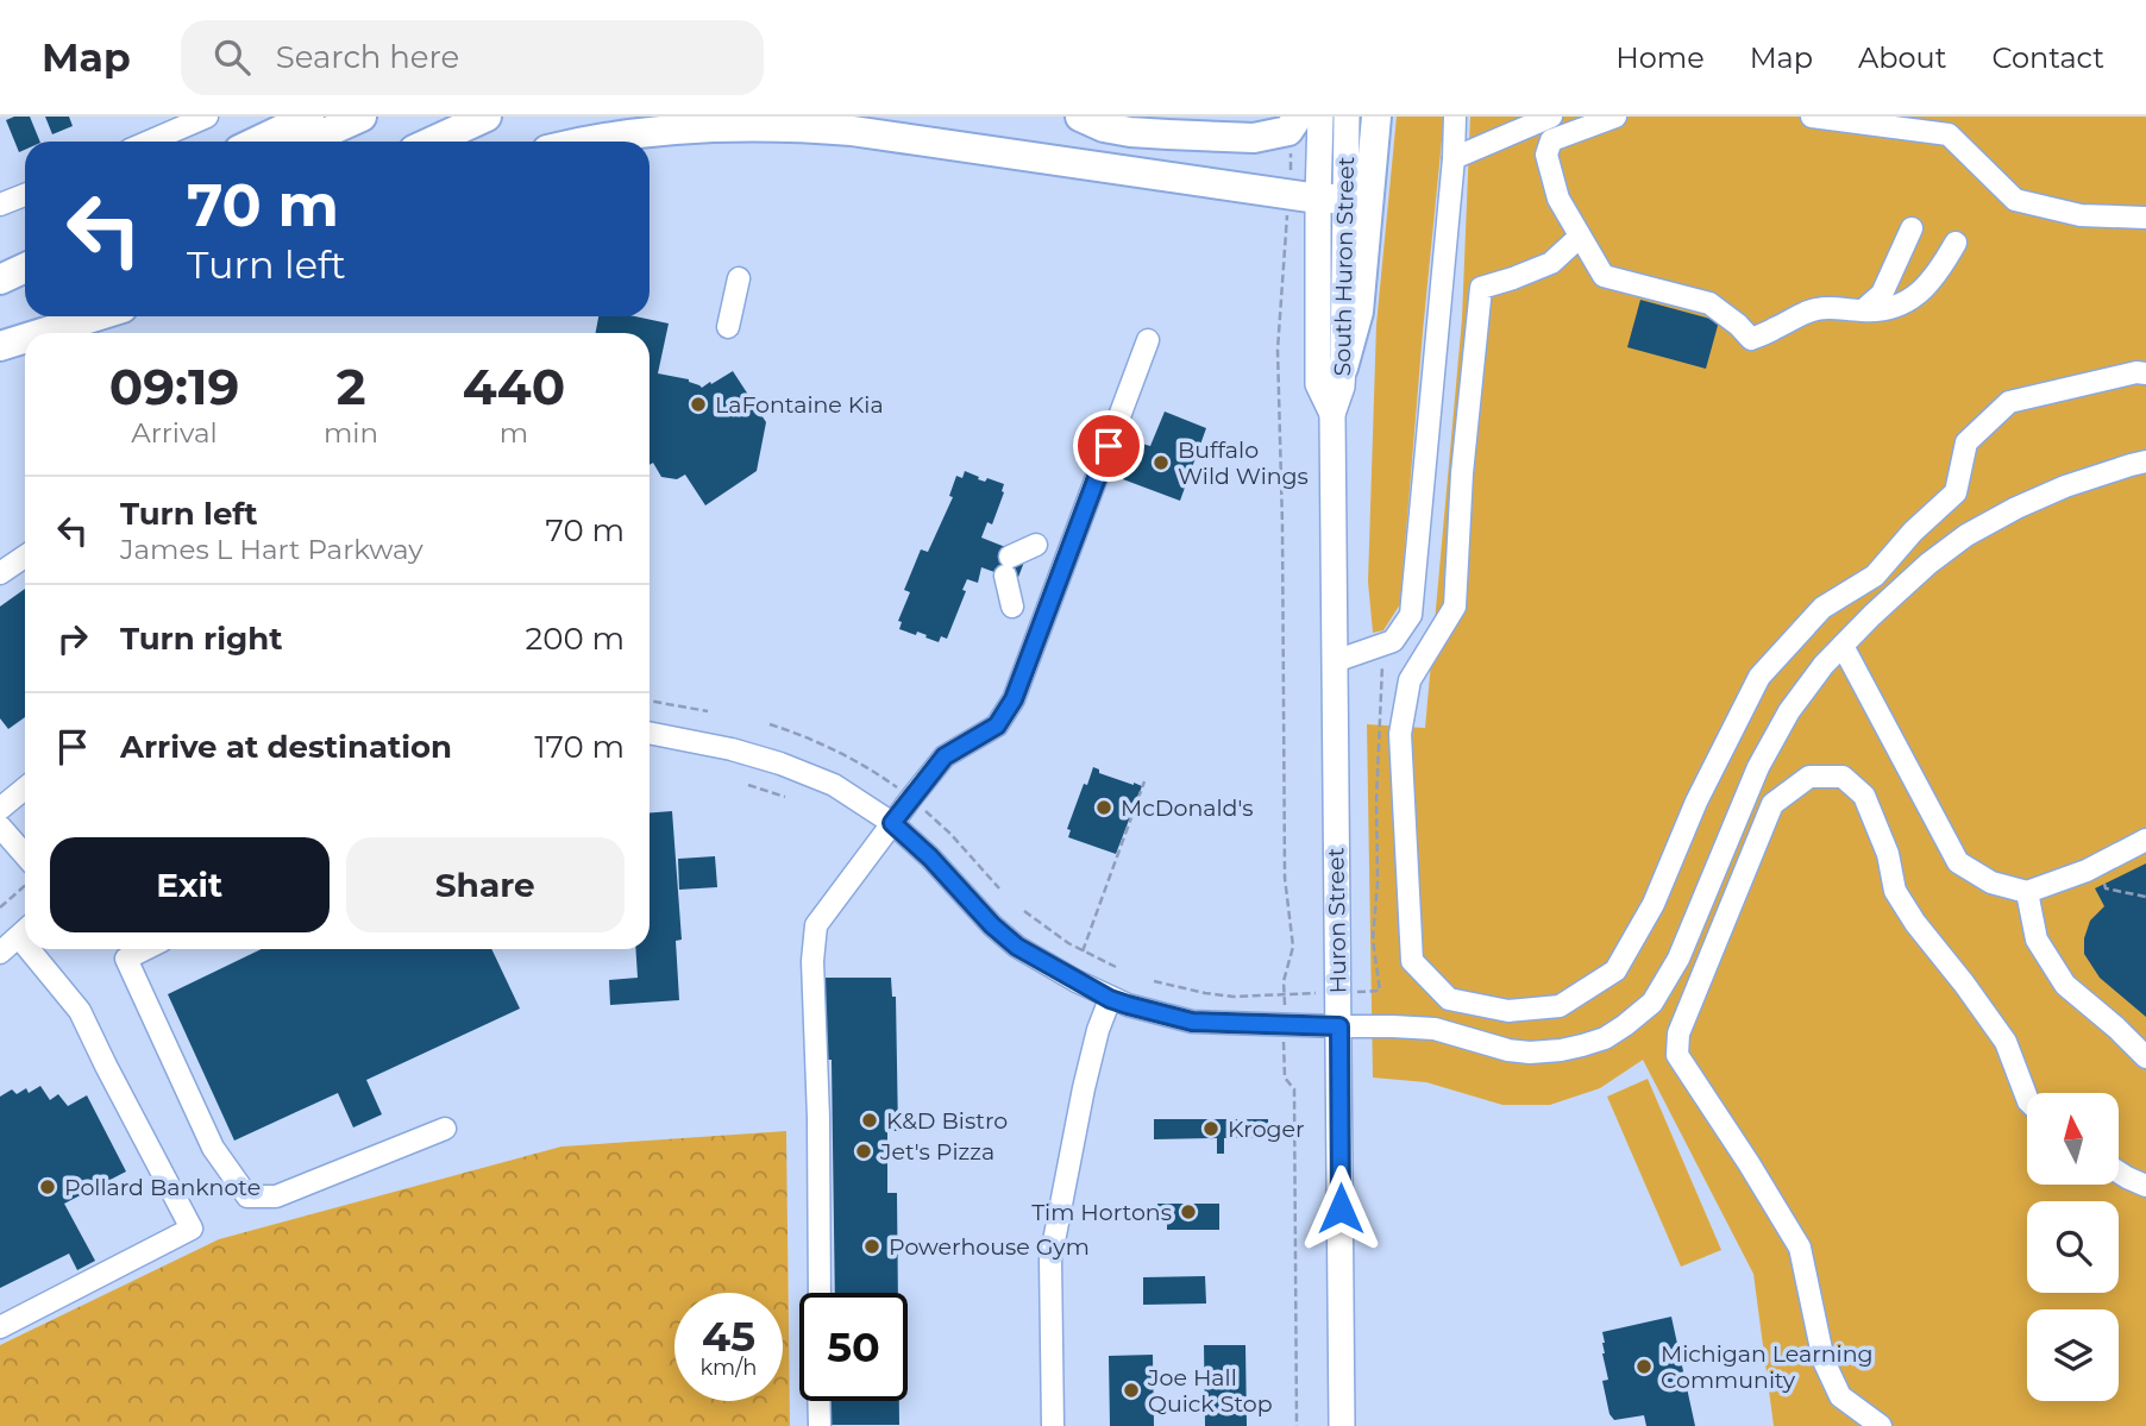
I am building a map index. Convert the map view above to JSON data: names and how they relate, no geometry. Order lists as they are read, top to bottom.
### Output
{
  "streets": {
    "main road": ["South Huron Street", "Huron Street"]
  },
  "crossings": [
    ["South Huron Street", "Huron Street"]
  ],
  "places": [
    "LaFontaine Kia",
    "Buffalo Wild Wings",
    "McDonald's",
    "K&D Bistro",
    "Kroger",
    "Jet's Pizza",
    "Pollard Banknote",
    "Tim Hortons",
    "Powerhouse Gym",
    "Michigan Learning Community",
    "Joe Hall Quick Stop"
  ],
  "north": "top",
  "page": {
    "header": "Map",
    "search": "Search here",
    "nav": [
      "Home",
      "Map",
      "About",
      "Contact"
    ],
    "turn": ["70 m", "Turn left"],
    "eta": [
      "09:19",
      "Arrival",
      "2",
      "min",
      "440",
      "m"
    ],
    "list": [
      {
        "name": "Turn left",
        "note": "James L Hart Parkway",
        "value": "70 m"
      },
      {
        "name": "Turn right",
        "value": "200 m"
      },
      {
        "name": "Arrive at destination",
        "value": "170 m"
      }
    ],
    "buttons": ["Exit", "Share"],
    "speed": "45 km/h",
    "limit": "50"
  }
}
